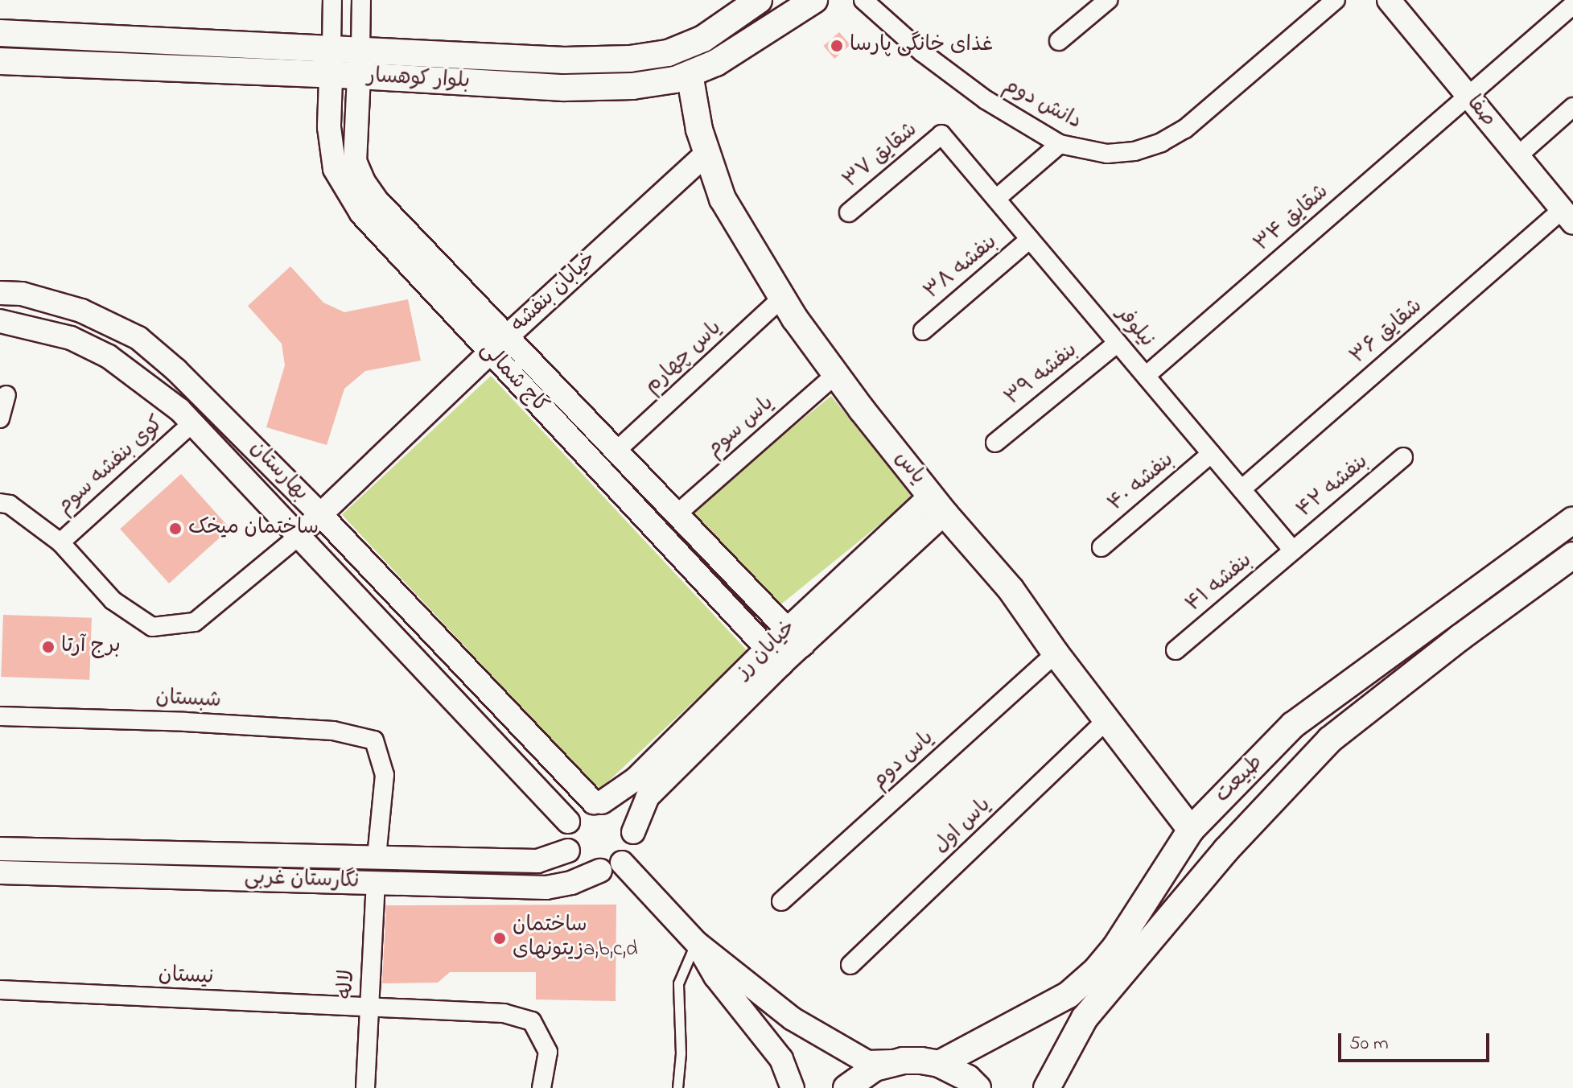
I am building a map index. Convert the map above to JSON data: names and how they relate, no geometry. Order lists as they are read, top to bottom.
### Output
{
  "streets": {
    "main road": ["بلوار کوهسار", "یاس", "طبیعت"],
    "street": [
      "دانش دوم",
      "صفا",
      "شقایق ۳۷",
      "شقایق ۳۴",
      "بنفشه ۳۸",
      "خیابان بنفشه",
      "نیلوفر",
      "شقایق ۳۶",
      "یاس چهارم",
      "بنفشه ۳۹",
      "کاج شمالی",
      "یاس سوم",
      "کوی بنفشه سوم",
      "بهارستان",
      "بنفشه ۴۰",
      "بنفشه ۴۲",
      "بنفشه ۴۱",
      "خیابان رز",
      "شبستان",
      "یاس دوم",
      "یاس اول",
      "نگارستان غربی",
      "نیستان",
      "لاله"
    ]
  },
  "crossings": [
    ["بلوار کوهسار", "کاج شمالی"],
    ["بلوار کوهسار", "یاس"],
    ["صفا", "شقایق ۳۴"],
    ["صفا", "شقایق ۳۶"],
    ["شقایق ۳۷", "نیلوفر"],
    ["شقایق ۳۴", "نیلوفر"],
    ["بنفشه ۳۸", "نیلوفر"],
    ["خیابان بنفشه", "کاج شمالی"],
    ["خیابان بنفشه", "یاس"],
    ["خیابان بنفشه", "بهارستان"],
    ["نیلوفر", "شقایق ۳۶"],
    ["نیلوفر", "بنفشه ۳۹"],
    ["نیلوفر", "بنفشه ۴۰"],
    ["نیلوفر", "بنفشه ۴۲"],
    ["نیلوفر", "بنفشه ۴۱"],
    ["یاس چهارم", "کاج شمالی"],
    ["یاس چهارم", "یاس"],
    ["کاج شمالی", "یاس سوم"],
    ["کاج شمالی", "خیابان رز"],
    ["یاس سوم", "یاس"],
    ["کوی بنفشه سوم", "بهارستان"],
    ["یاس", "خیابان رز"],
    ["یاس", "یاس دوم"],
    ["یاس", "طبیعت"],
    ["یاس", "یاس اول"],
    ["بهارستان", "خیابان رز"],
    ["بهارستان", "نگارستان غربی"],
    ["بنفشه ۴۲", "بنفشه ۴۱"],
    ["خیابان رز", "نگارستان غربی"],
    ["شبستان", "نگارستان غربی"],
    ["نگارستان غربی", "لاله"],
    ["نیستان", "لاله"]
  ],
  "places": [
    "غذای خانگی پارسا",
    "ساختمان میخک",
    "برج آرتا",
    "ساختمان زیتونهایa,b,c,d"
  ],
  "scale_bar": "50 m"
}
